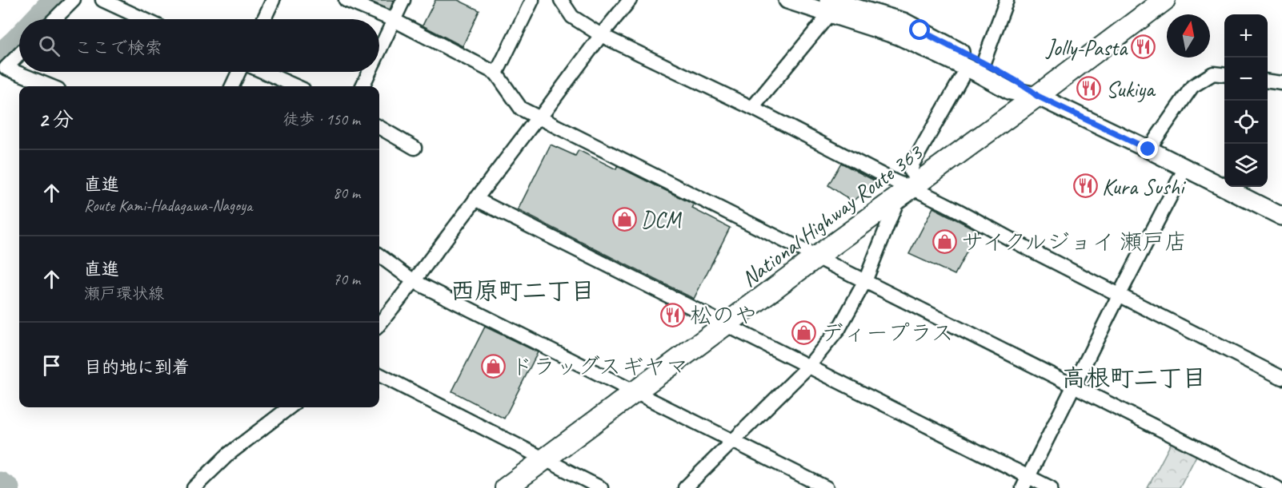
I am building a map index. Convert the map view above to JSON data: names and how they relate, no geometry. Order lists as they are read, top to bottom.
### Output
{
  "streets": {
    "highway": ["National Highway Route 363"]
  },
  "districts": ["西原町二丁目", "高根町二丁目"],
  "places": {
    "restaurant": [
      "Jolly-Pasta",
      "Sukiya",
      "Kura Sushi",
      "松のや"
    ],
    "shop": [
      "DCM",
      "サイクルジョイ 瀬戸店",
      "ディープラス",
      "ドラッグスギヤマ"
    ]
  },
  "north": "top",
  "page": {
    "map_buttons": ["+", "−"],
    "search": "ここで検索",
    "heading": ["2 分", "徒歩 · 150 m"],
    "list": [
      ["直進", "Route Kami-Hadagawa-Nagoya", "80 m"],
      ["直進", "瀬戸環状線", "70 m"],
      "目的地に到着"
    ]
  }
}
